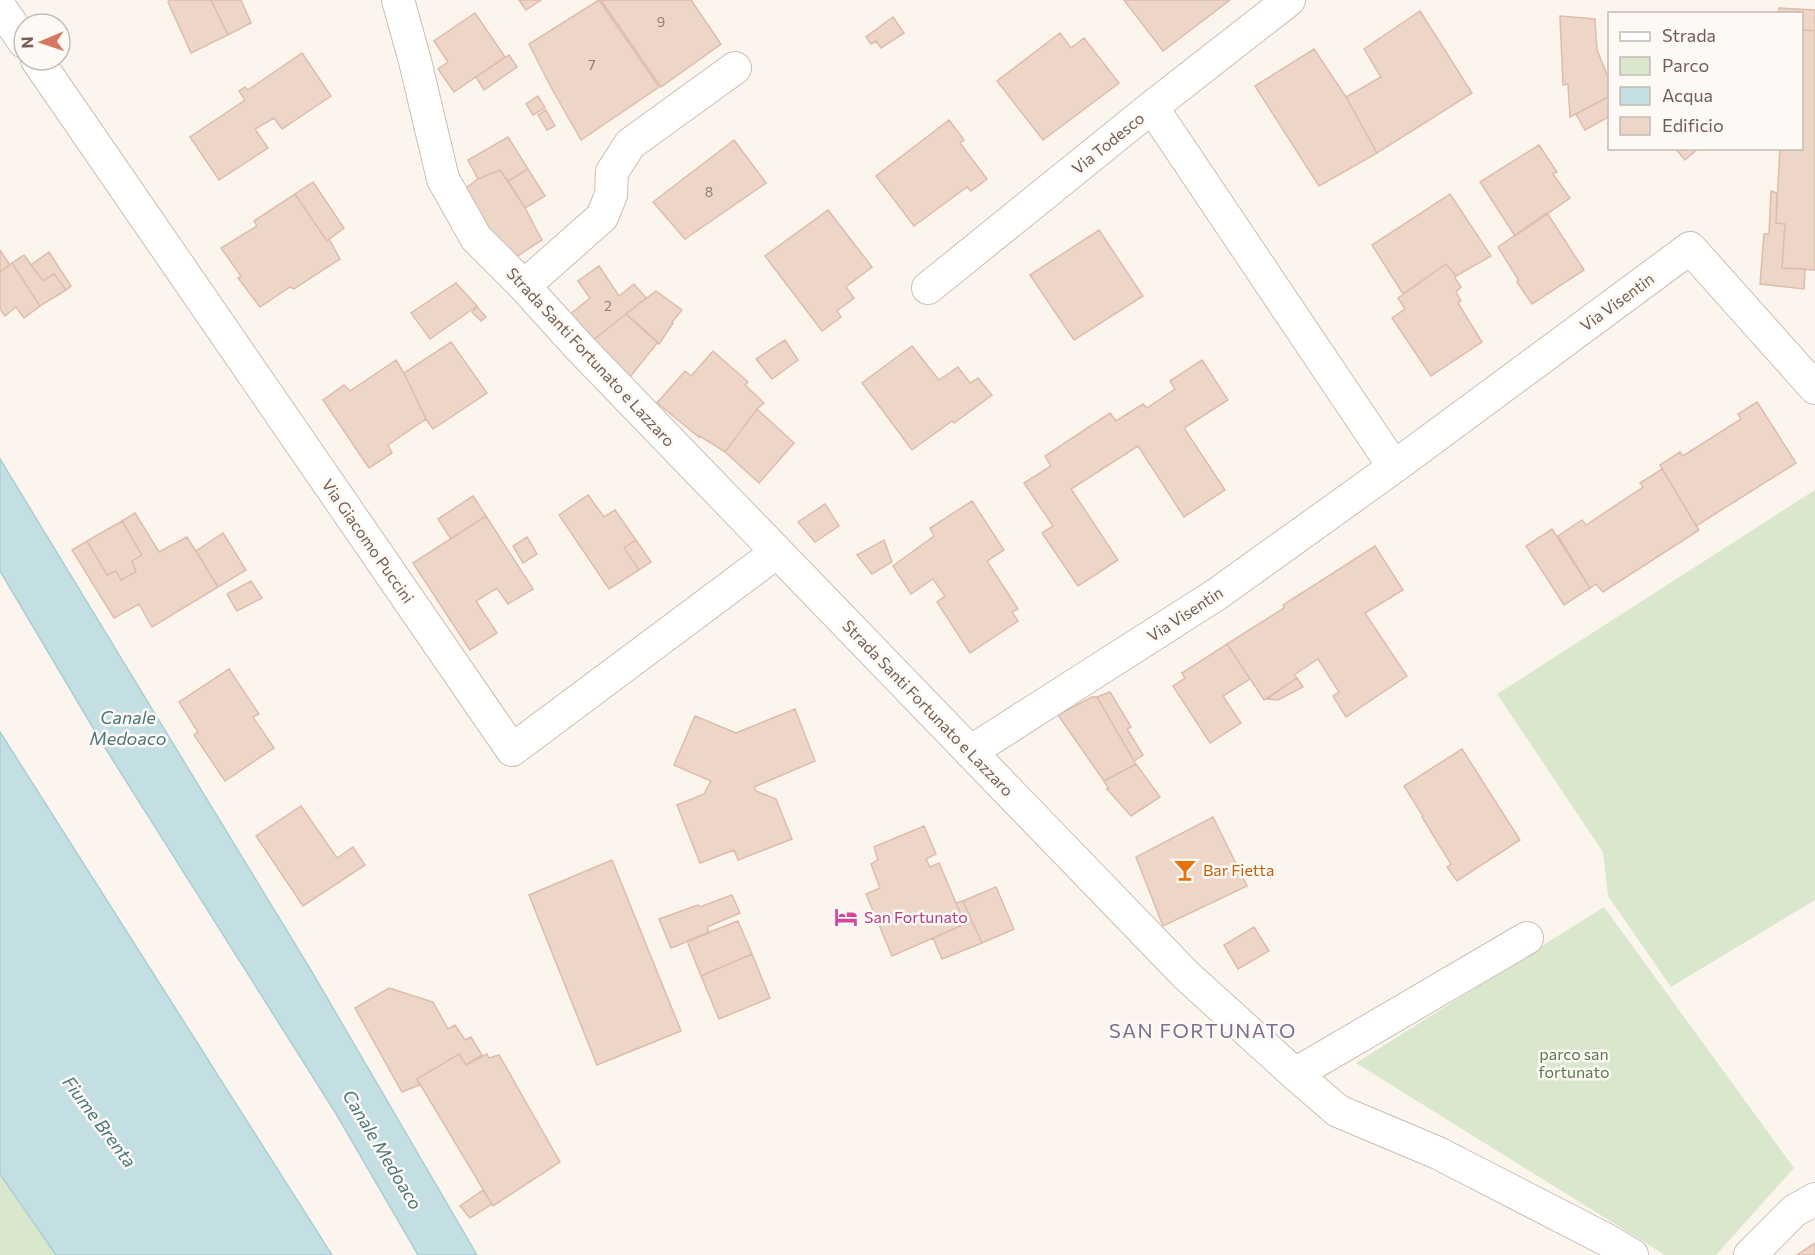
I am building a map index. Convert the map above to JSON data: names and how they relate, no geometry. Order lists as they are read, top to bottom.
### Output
{
  "streets": {
    "street": [
      "Via Todesco",
      "Via Visentin",
      "Strada Santi Fortunato e Lazzaro",
      "Via Giacomo Puccini"
    ]
  },
  "crossings": [
    ["Via Visentin", "Strada Santi Fortunato e Lazzaro"],
    ["Strada Santi Fortunato e Lazzaro", "Via Giacomo Puccini"]
  ],
  "districts": ["SAN FORTUNATO"],
  "water": ["Canale Medoaco", "Fiume Brenta"],
  "parks": ["parco san fortunato"],
  "places": {
    "bar": ["Bar Fietta"],
    "hotel": ["San Fortunato"]
  },
  "house_numbers": [
    "9",
    "7",
    "8",
    "2"
  ],
  "legend": [
    "Strada",
    "Parco",
    "Acqua",
    "Edificio"
  ],
  "north": "left"
}
